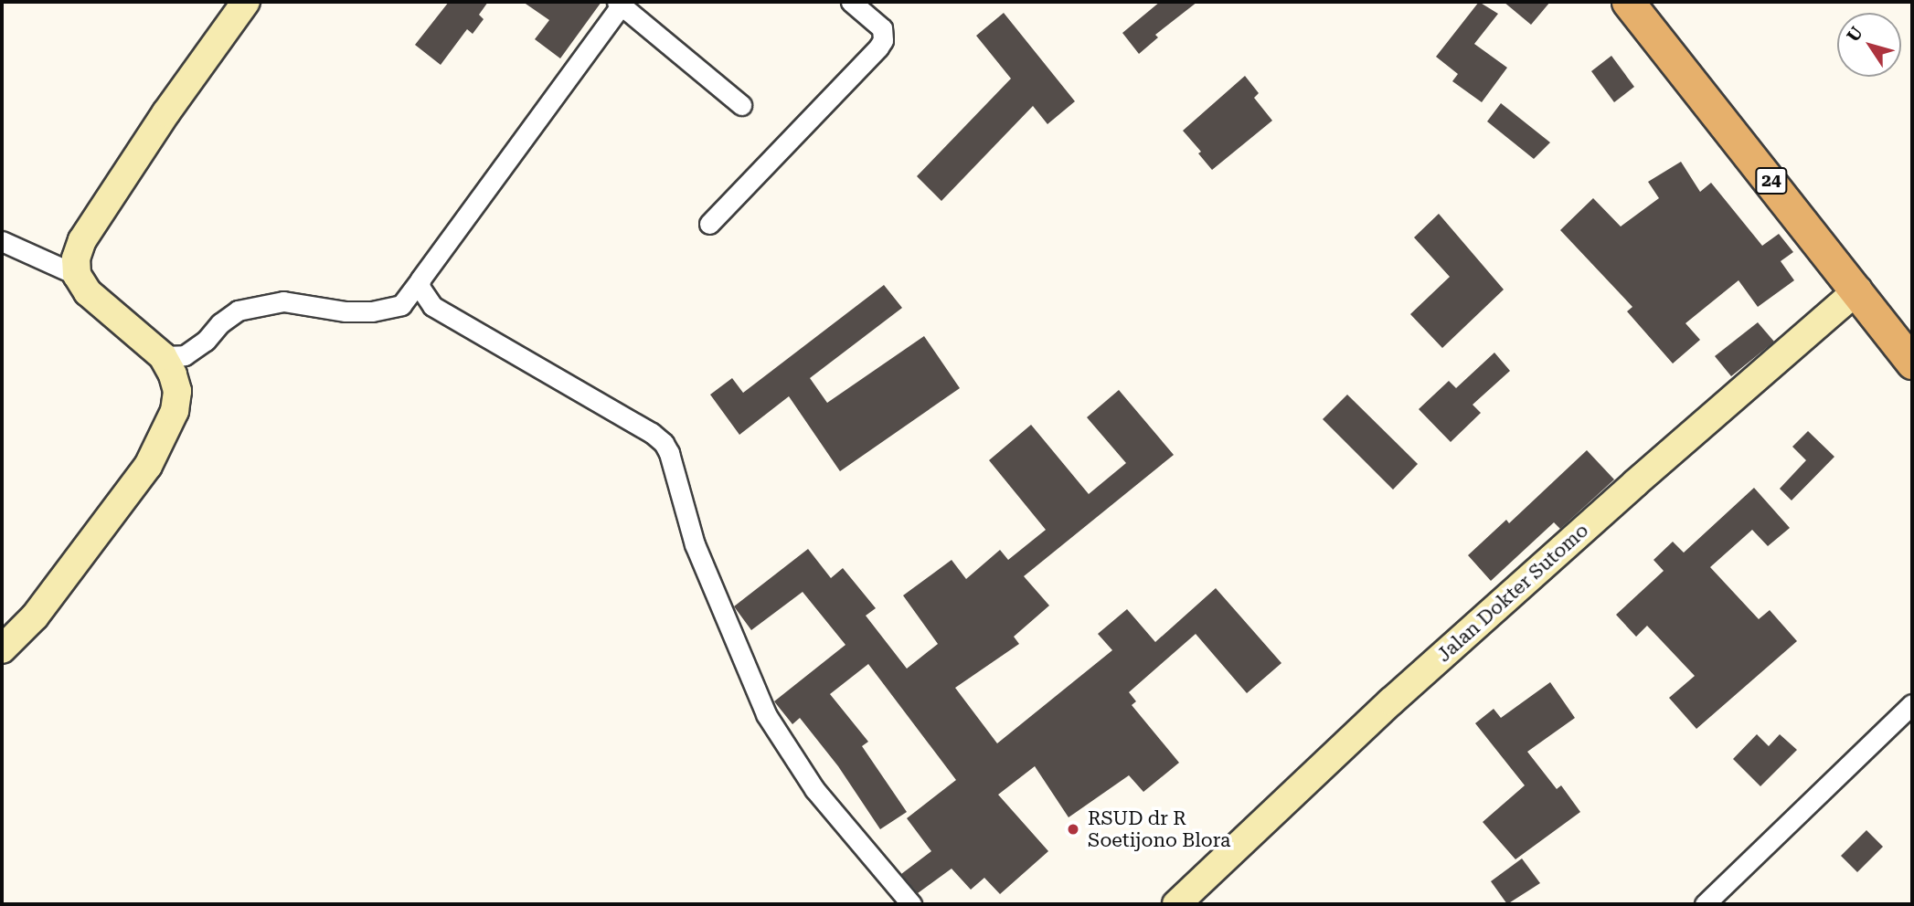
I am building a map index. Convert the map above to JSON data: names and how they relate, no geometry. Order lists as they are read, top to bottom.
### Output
{
  "streets": {
    "highway": ["24"],
    "main road": ["Jalan Dokter Sutomo"]
  },
  "crossings": [
    ["24", "Jalan Dokter Sutomo"]
  ],
  "places": ["RSUD dr R Soetijono Blora"],
  "north": "top left"
}
